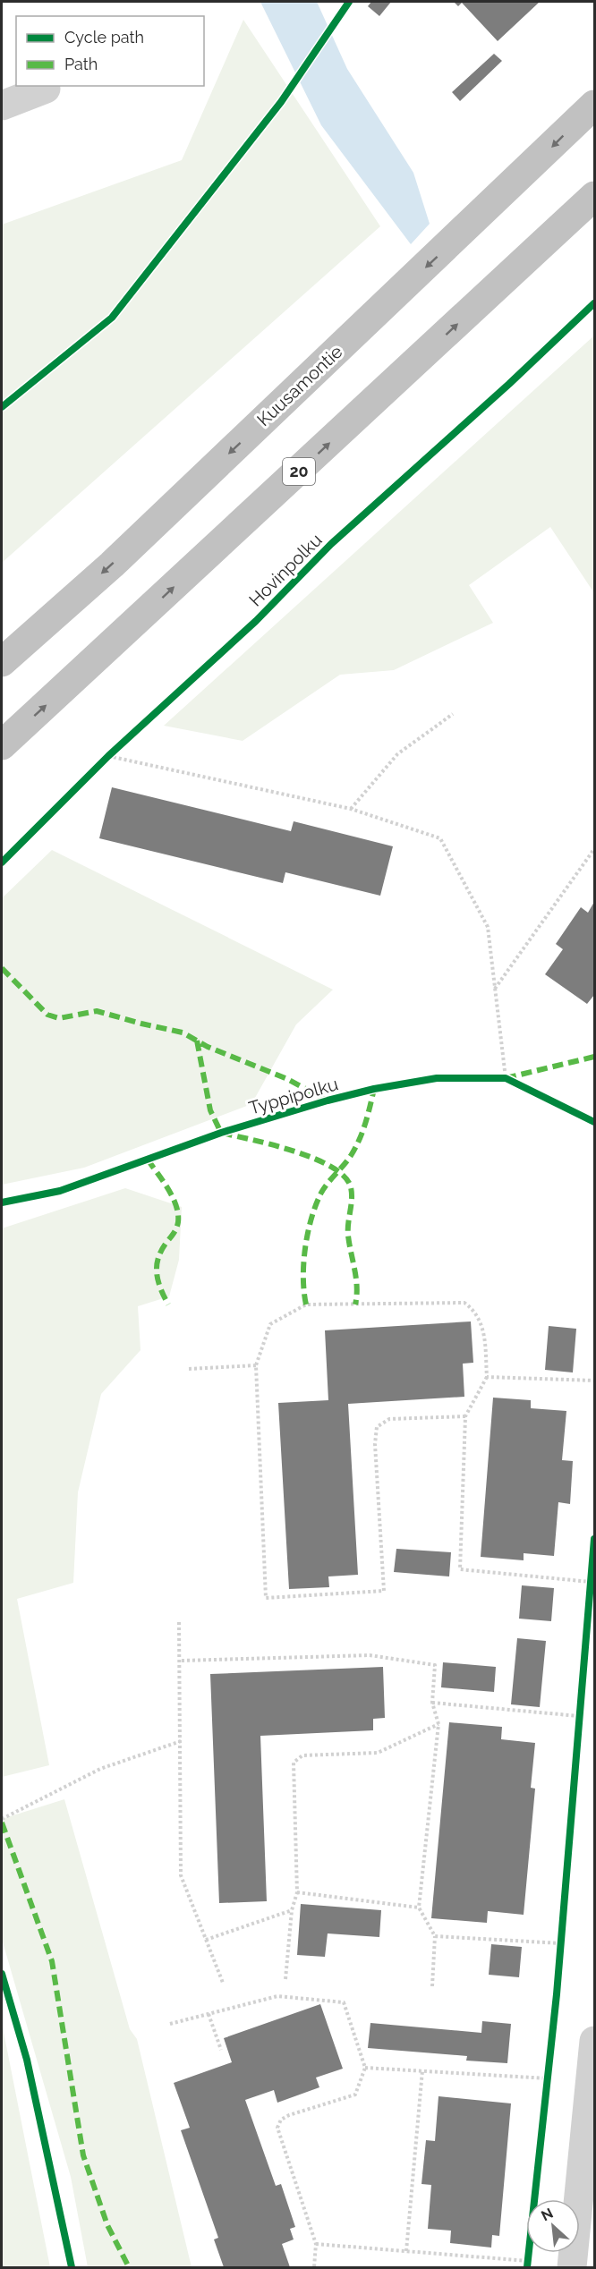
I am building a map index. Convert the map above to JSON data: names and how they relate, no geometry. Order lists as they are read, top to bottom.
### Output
{
  "streets": {
    "highway": ["Kuusamontie", "20"],
    "cycle path": ["Hovinpolku", "Typpipolku"]
  },
  "legend": ["Cycle path", "Path"],
  "north": "top left"
}
